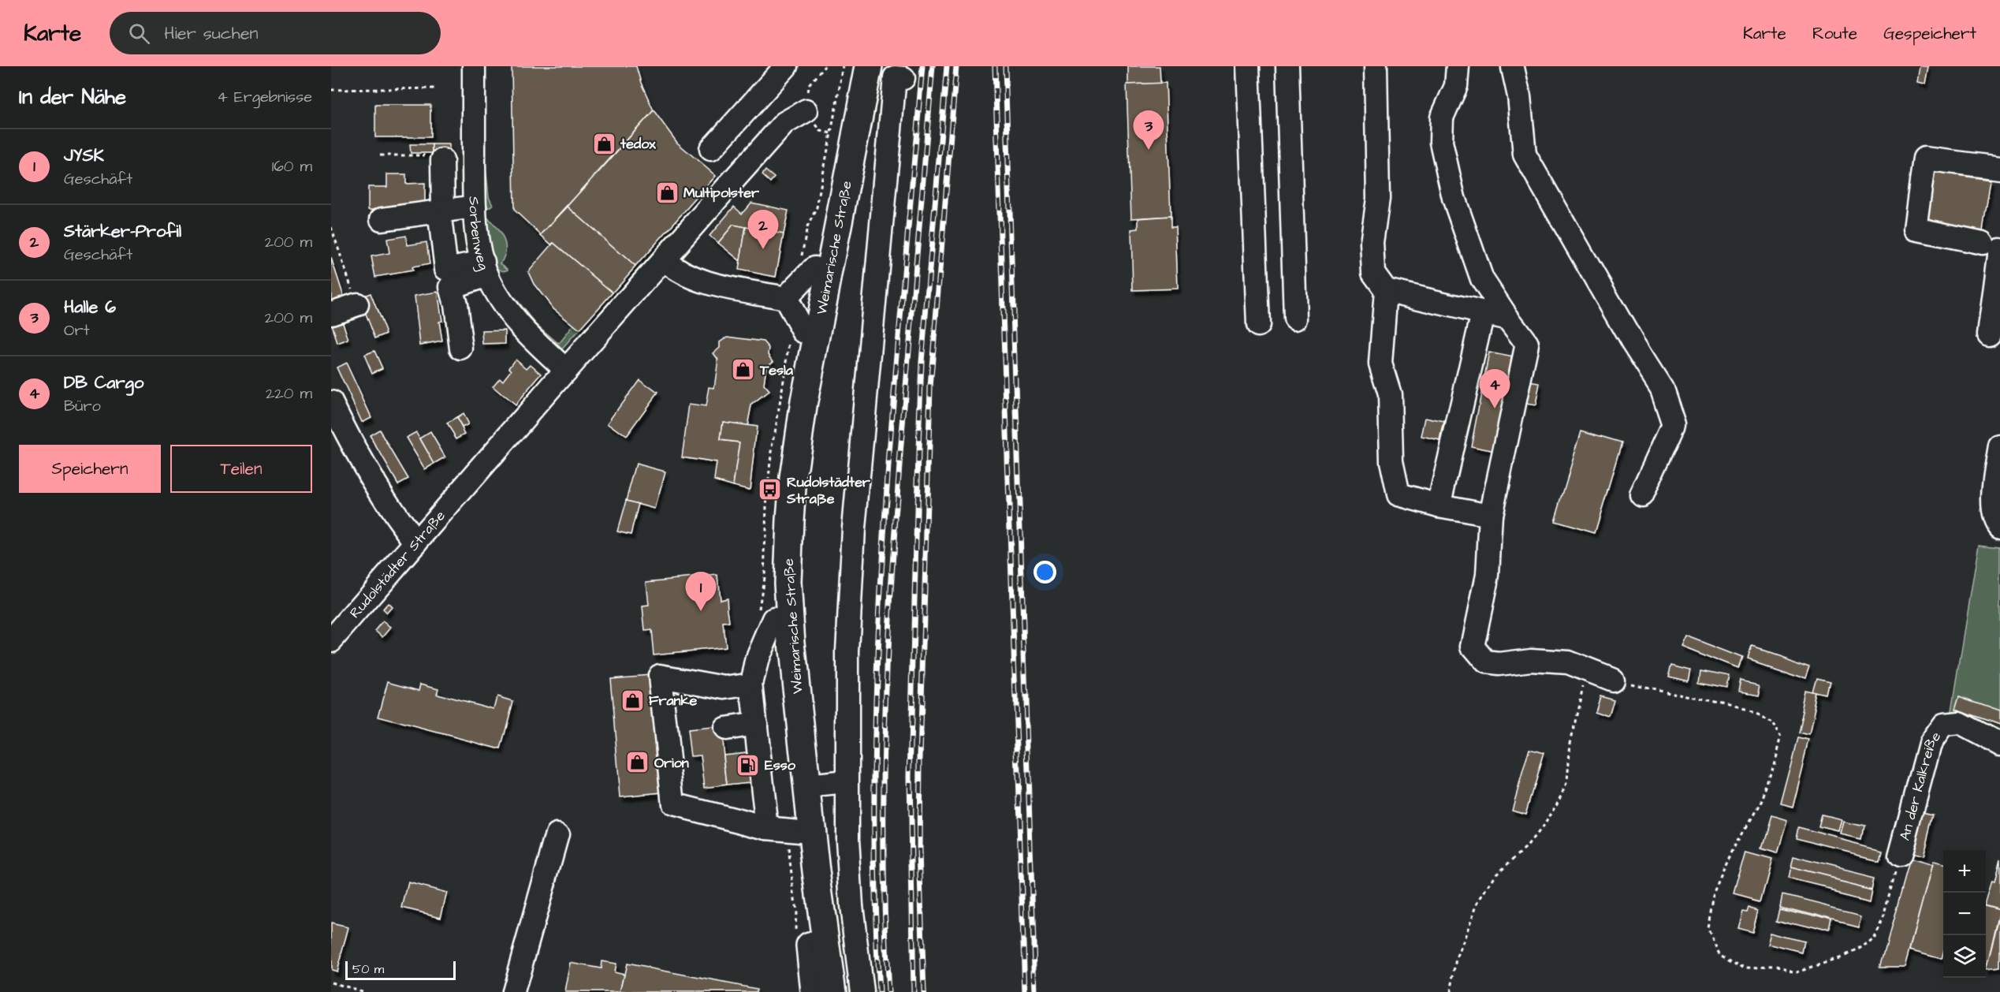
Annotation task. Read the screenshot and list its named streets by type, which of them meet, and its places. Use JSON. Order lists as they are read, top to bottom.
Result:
{
  "streets": {
    "main road": ["Weimarische Straße"],
    "street": ["Sorbenweg", "Rudolstädter Straße", "An der Kalkreiße"]
  },
  "crossings": [
    ["Sorbenweg", "Rudolstädter Straße"]
  ],
  "places": {
    "shop": [
      "tedox",
      "Multipolster",
      "Tesla",
      "Franke",
      "Orion"
    ],
    "bus stop": ["Rudolstädter Straße"],
    "fuel station": ["Esso"]
  },
  "scale_bar": "50 m",
  "page": {
    "header": "Karte",
    "search": "Hier suchen",
    "nav": ["Karte", "Route", "Gespeichert"],
    "heading": ["In der Nähe", "4 Ergebnisse"],
    "pins": [
      "3",
      "2",
      "4",
      "1"
    ],
    "list": [
      {
        "mark": "1",
        "name": "JYSK",
        "note": "Geschäft",
        "value": "160 m"
      },
      {
        "mark": "2",
        "name": "Stärker-Profil",
        "note": "Geschäft",
        "value": "200 m"
      },
      {
        "mark": "3",
        "name": "Halle 6",
        "note": "Ort",
        "value": "200 m"
      },
      {
        "mark": "4",
        "name": "DB Cargo",
        "note": "Büro",
        "value": "220 m"
      }
    ],
    "buttons": ["Speichern", "Teilen"],
    "map_buttons": ["+", "−"],
    "scale": "50 m"
  }
}
